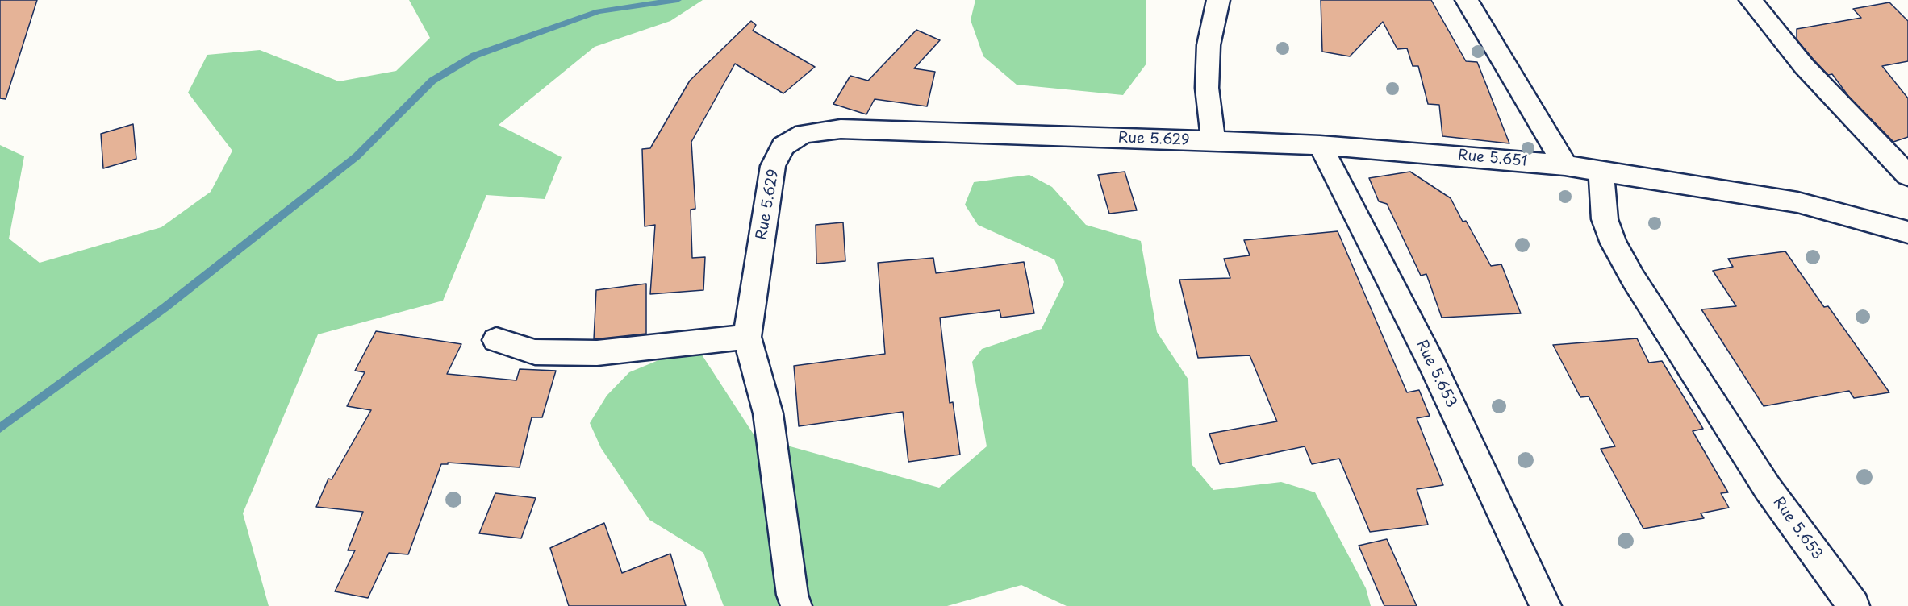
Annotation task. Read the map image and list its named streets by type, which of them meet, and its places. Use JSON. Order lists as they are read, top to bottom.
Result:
{
  "streets": {
    "street": ["Rue 5.629", "Rue 5.651", "Rue 5.653"]
  },
  "crossings": [
    ["Rue 5.629", "Rue 5.651"],
    ["Rue 5.651", "Rue 5.653"]
  ]
}
